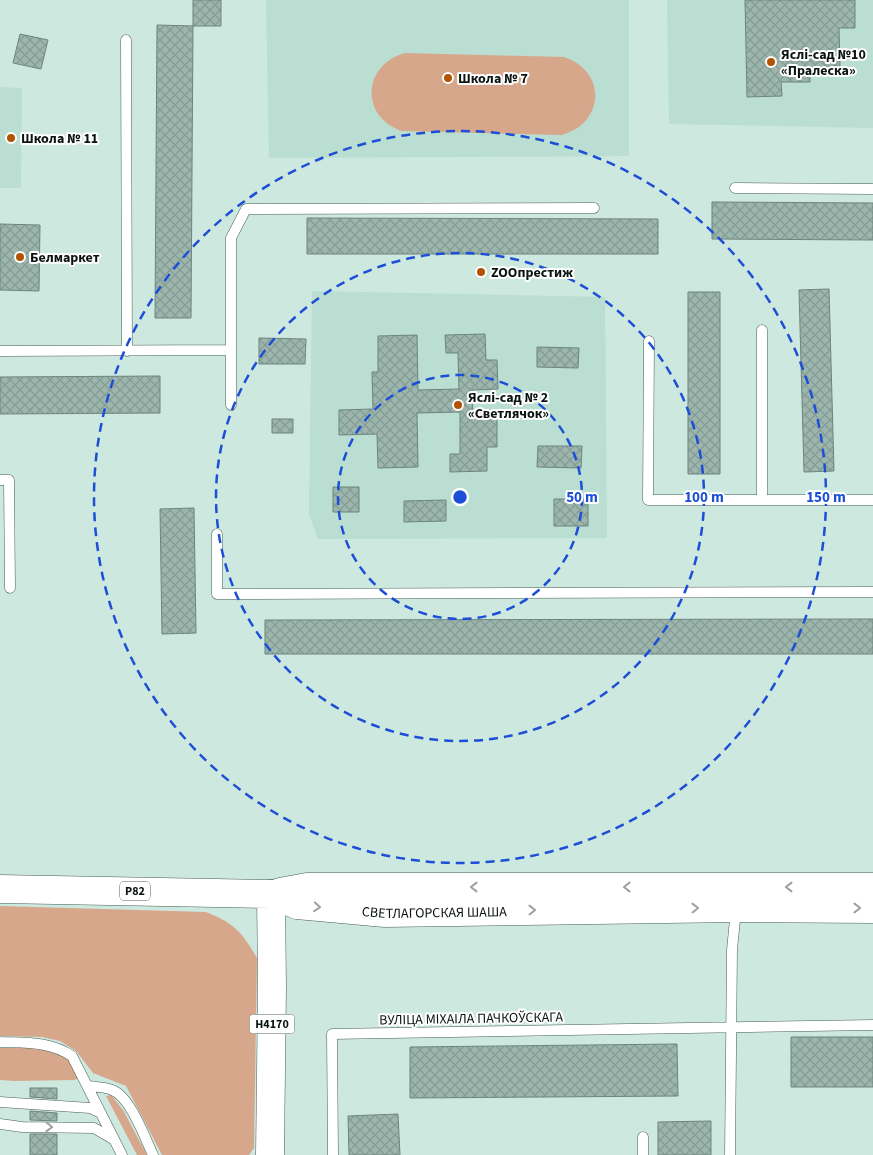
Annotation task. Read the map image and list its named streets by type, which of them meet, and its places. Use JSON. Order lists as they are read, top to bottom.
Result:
{
  "streets": {
    "main road": ["Р82", "СВЕТЛАГОРСКАЯ ШАША", "Н4170"],
    "lane": ["ВУЛІЦА МІХАІЛА ПАЧКОЎСКАГА"]
  },
  "crossings": [
    ["СВЕТЛАГОРСКАЯ ШАША", "Н4170"]
  ],
  "places": [
    "Яслі-сад №10 «Пралеска»",
    "Школа № 7",
    "Школа № 11",
    "Белмаркет",
    "ZOOпрестиж",
    "Яслі-сад № 2 «Светлячок»"
  ],
  "rings": ["50 m", "100 m", "150 m"]
}
